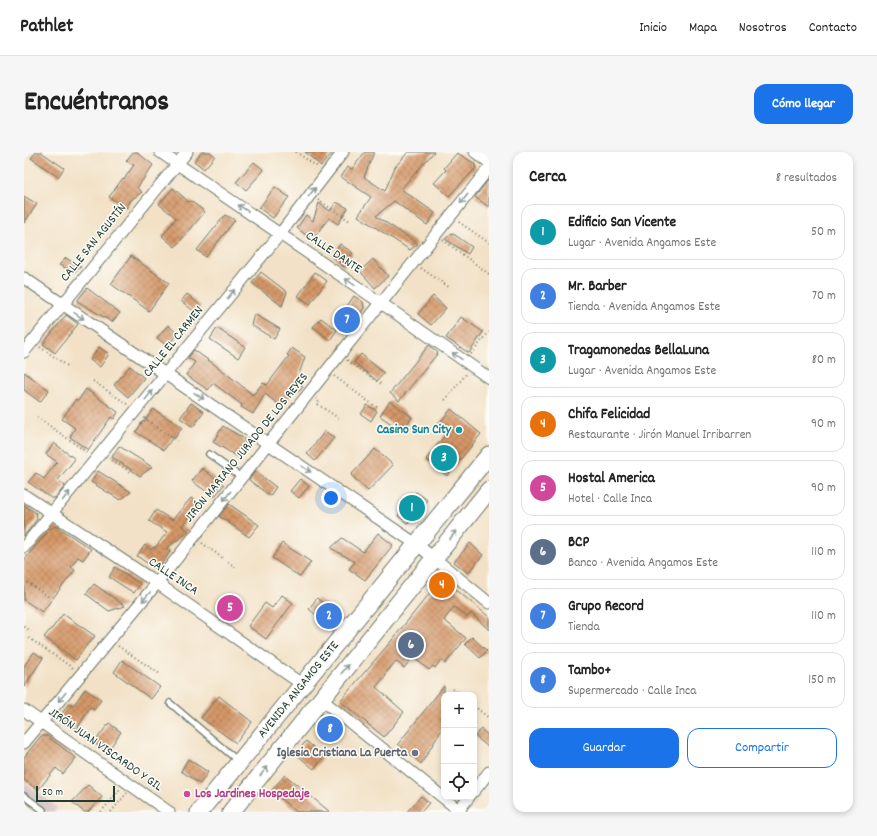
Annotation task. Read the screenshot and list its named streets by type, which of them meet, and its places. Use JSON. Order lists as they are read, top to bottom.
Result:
{
  "streets": {
    "main road": ["AVENIDA ANGAMOS ESTE"],
    "street": [
      "CALLE SAN AGUSTÍN",
      "CALLE DANTE",
      "CALLE EL CARMEN",
      "JIRÓN MARIANO JURADO DE LOS REYES",
      "CALLE INCA",
      "JIRÓN JUAN VISCARDO Y GIL"
    ]
  },
  "crossings": [
    ["CALLE SAN AGUSTÍN", "CALLE DANTE"],
    ["CALLE DANTE", "CALLE EL CARMEN"],
    ["CALLE DANTE", "JIRÓN MARIANO JURADO DE LOS REYES"],
    ["CALLE EL CARMEN", "CALLE INCA"],
    ["JIRÓN MARIANO JURADO DE LOS REYES", "CALLE INCA"],
    ["JIRÓN MARIANO JURADO DE LOS REYES", "JIRÓN JUAN VISCARDO Y GIL"],
    ["CALLE INCA", "AVENIDA ANGAMOS ESTE"]
  ],
  "one_way": ["CALLE DANTE", "CALLE EL CARMEN", "JIRÓN MARIANO JURADO DE LOS REYES"],
  "places": ["Casino Sun City", "Iglesia Cristiana La Puerta", "Los Jardines Hospedaje"],
  "scale_bar": "50 m",
  "page": {
    "header": "Pathlet",
    "nav": [
      "Inicio",
      "Mapa",
      "Nosotros",
      "Contacto"
    ],
    "title": "Encuéntranos",
    "buttons": [
      "Cómo llegar",
      ["Guardar", "Compartir"]
    ],
    "heading": ["Cerca", "8 resultados"],
    "list": [
      {
        "mark": "1",
        "name": "Edificio San Vicente",
        "note": "Lugar · Avenida Angamos Este",
        "value": "50 m"
      },
      {
        "mark": "2",
        "name": "Mr. Barber",
        "note": "Tienda · Avenida Angamos Este",
        "value": "70 m"
      },
      {
        "mark": "3",
        "name": "Tragamonedas BellaLuna",
        "note": "Lugar · Avenida Angamos Este",
        "value": "80 m"
      },
      {
        "mark": "4",
        "name": "Chifa Felicidad",
        "note": "Restaurante · Jirón Manuel Irribarren",
        "value": "90 m"
      },
      {
        "mark": "5",
        "name": "Hostal America",
        "note": "Hotel · Calle Inca",
        "value": "90 m"
      },
      {
        "mark": "6",
        "name": "BCP",
        "note": "Banco · Avenida Angamos Este",
        "value": "110 m"
      },
      {
        "mark": "7",
        "name": "Grupo Record",
        "note": "Tienda",
        "value": "110 m"
      },
      {
        "mark": "8",
        "name": "Tambo+",
        "note": "Supermercado · Calle Inca",
        "value": "150 m"
      }
    ],
    "pins": [
      "7",
      "3",
      "1",
      "4",
      "5",
      "2",
      "6",
      "8"
    ],
    "map_buttons": ["+", "−"],
    "scale": "50 m"
  }
}
